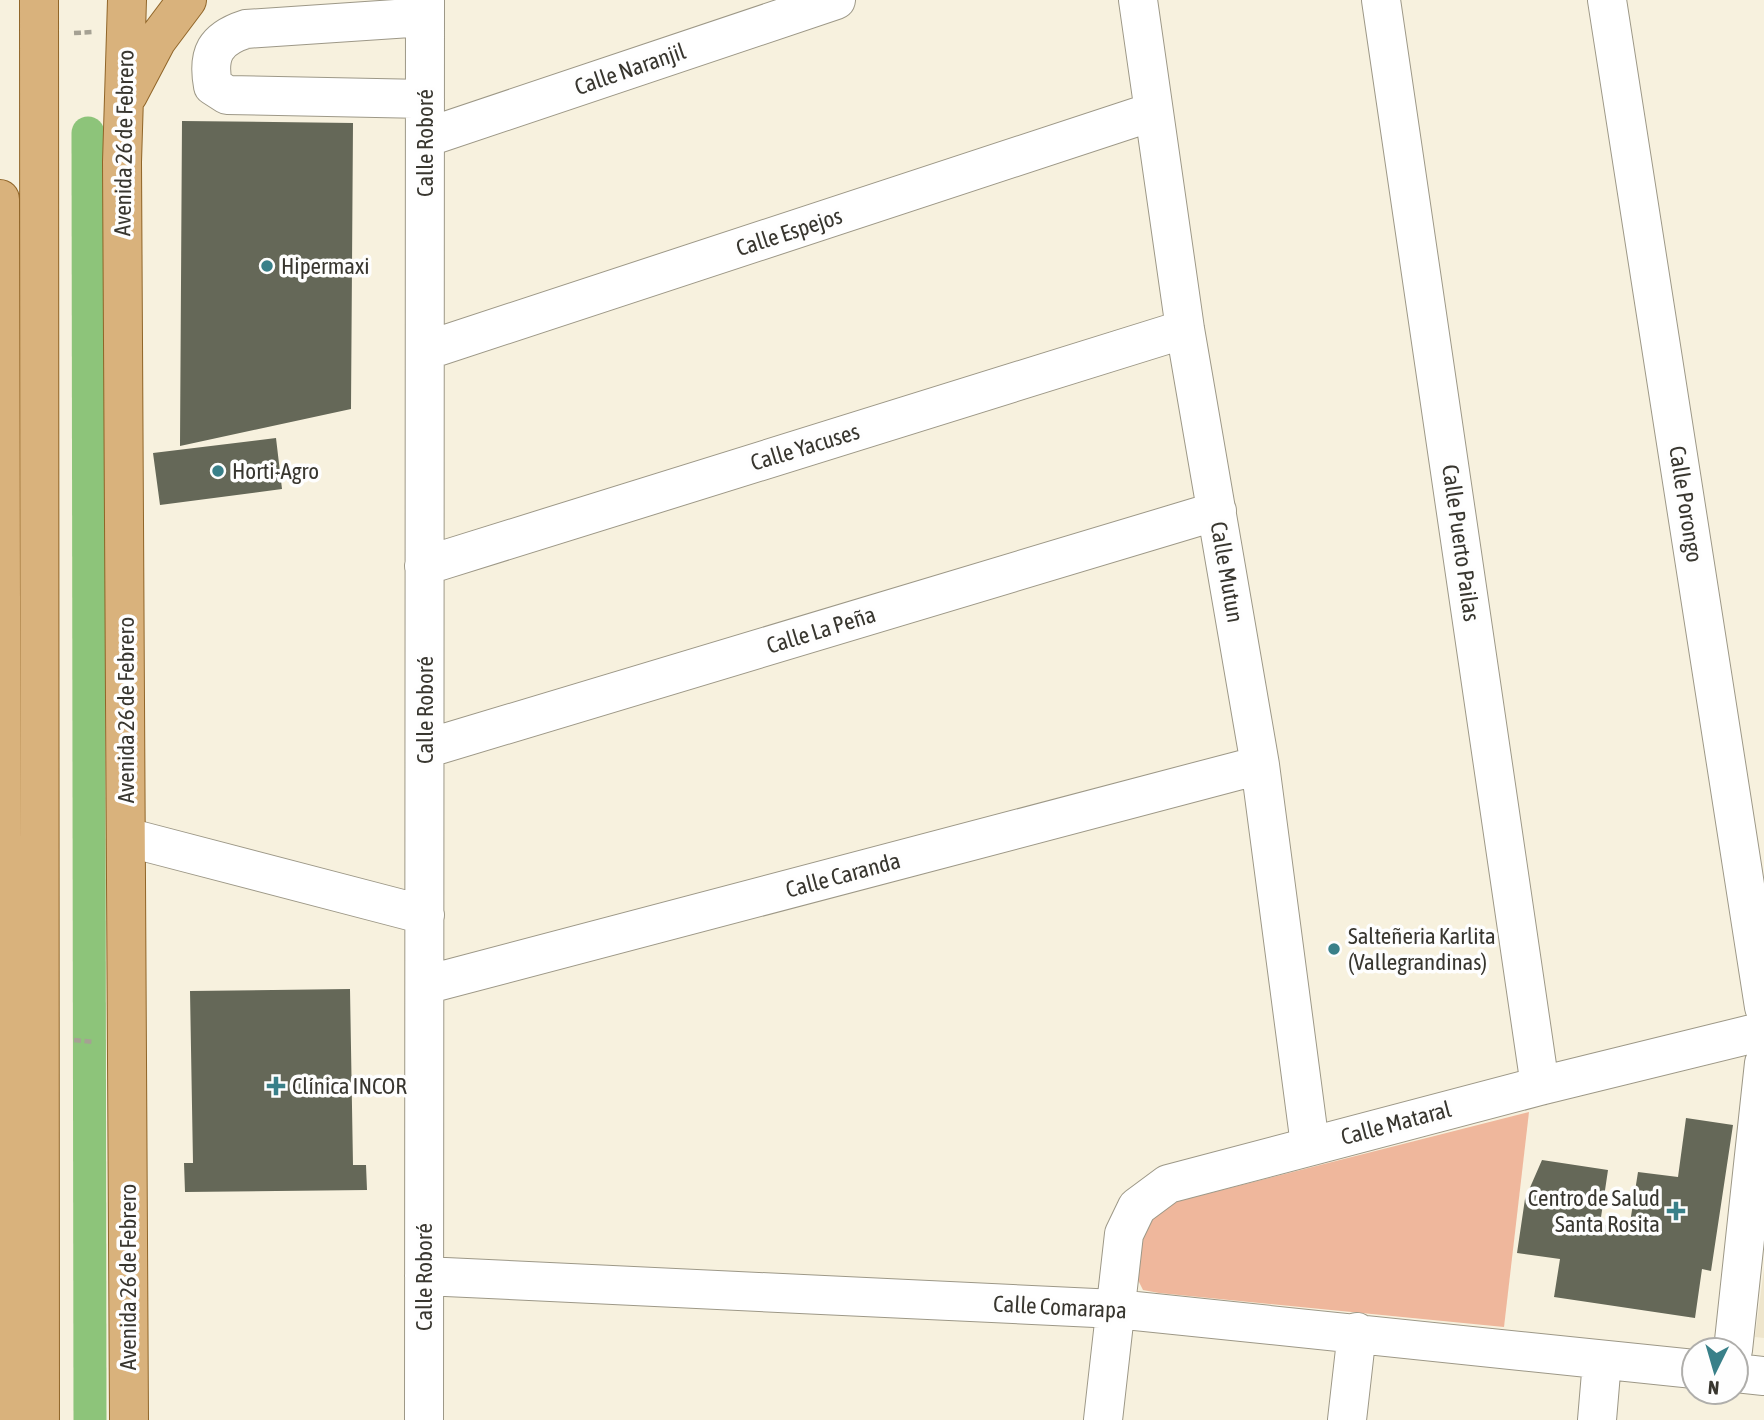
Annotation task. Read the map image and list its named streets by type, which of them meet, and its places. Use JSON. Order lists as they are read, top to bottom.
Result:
{
  "streets": {
    "main road": ["Avenida 26 de Febrero"],
    "street": [
      "Calle Naranjil",
      "Calle Roboré",
      "Calle Espejos",
      "Calle Yacuses",
      "Calle Porongo",
      "Calle Puerto Pailas",
      "Calle Mutun",
      "Calle La Peña",
      "Calle Caranda",
      "Calle Mataral",
      "Calle Comarapa"
    ]
  },
  "crossings": [
    ["Calle Naranjil", "Calle Roboré"],
    ["Calle Roboré", "Calle Espejos"],
    ["Calle Roboré", "Calle Yacuses"],
    ["Calle Roboré", "Calle La Peña"],
    ["Calle Roboré", "Calle Caranda"],
    ["Calle Roboré", "Calle Comarapa"],
    ["Calle Espejos", "Calle Mutun"],
    ["Calle Yacuses", "Calle Mutun"],
    ["Calle Puerto Pailas", "Calle Mataral"],
    ["Calle Mutun", "Calle La Peña"],
    ["Calle Mutun", "Calle Caranda"],
    ["Calle Mutun", "Calle Mataral"],
    ["Calle Mataral", "Calle Comarapa"]
  ],
  "places": {
    "other": ["Hipermaxi", "Horti-Agro", "Salteñeria Karlita (Vallegrandinas)"],
    "health": ["Clínica INCOR", "Centro de Salud Santa Rosita"]
  },
  "north": "bottom"
}
